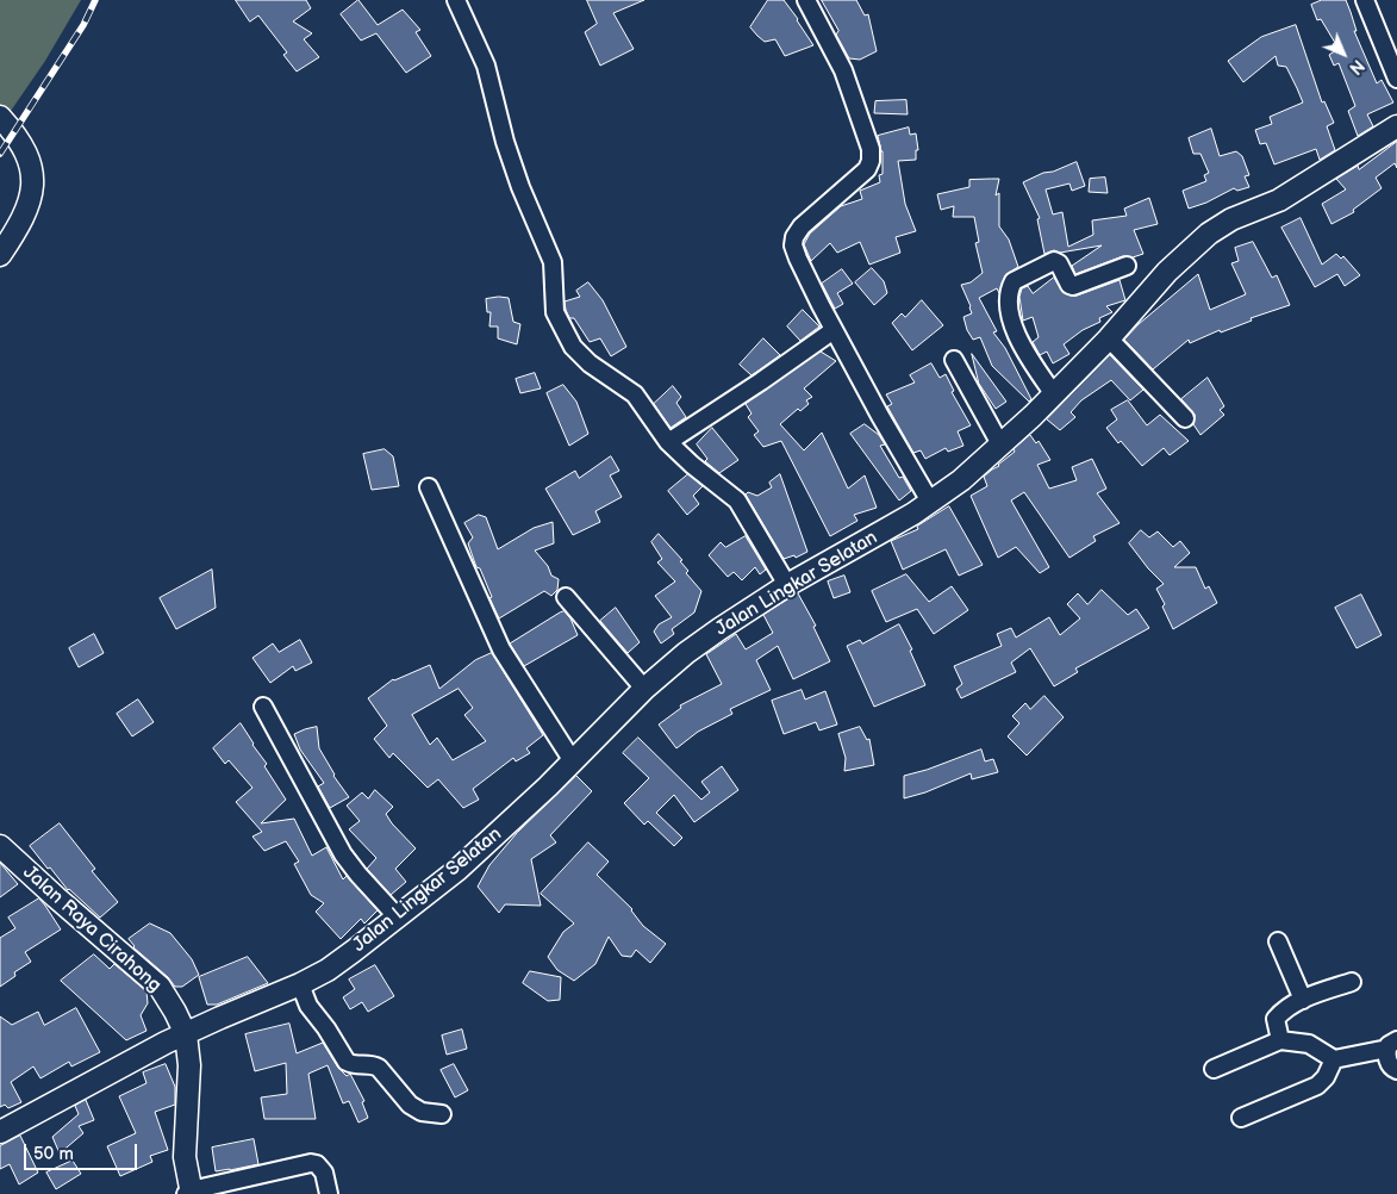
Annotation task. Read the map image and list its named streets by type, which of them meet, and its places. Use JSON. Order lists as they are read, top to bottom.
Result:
{
  "streets": {
    "street": ["Jalan Lingkar Selatan", "Jalan Raya Cirahong"]
  },
  "crossings": [
    ["Jalan Lingkar Selatan", "Jalan Raya Cirahong"]
  ],
  "scale_bar": "50 m",
  "north": "bottom right"
}
